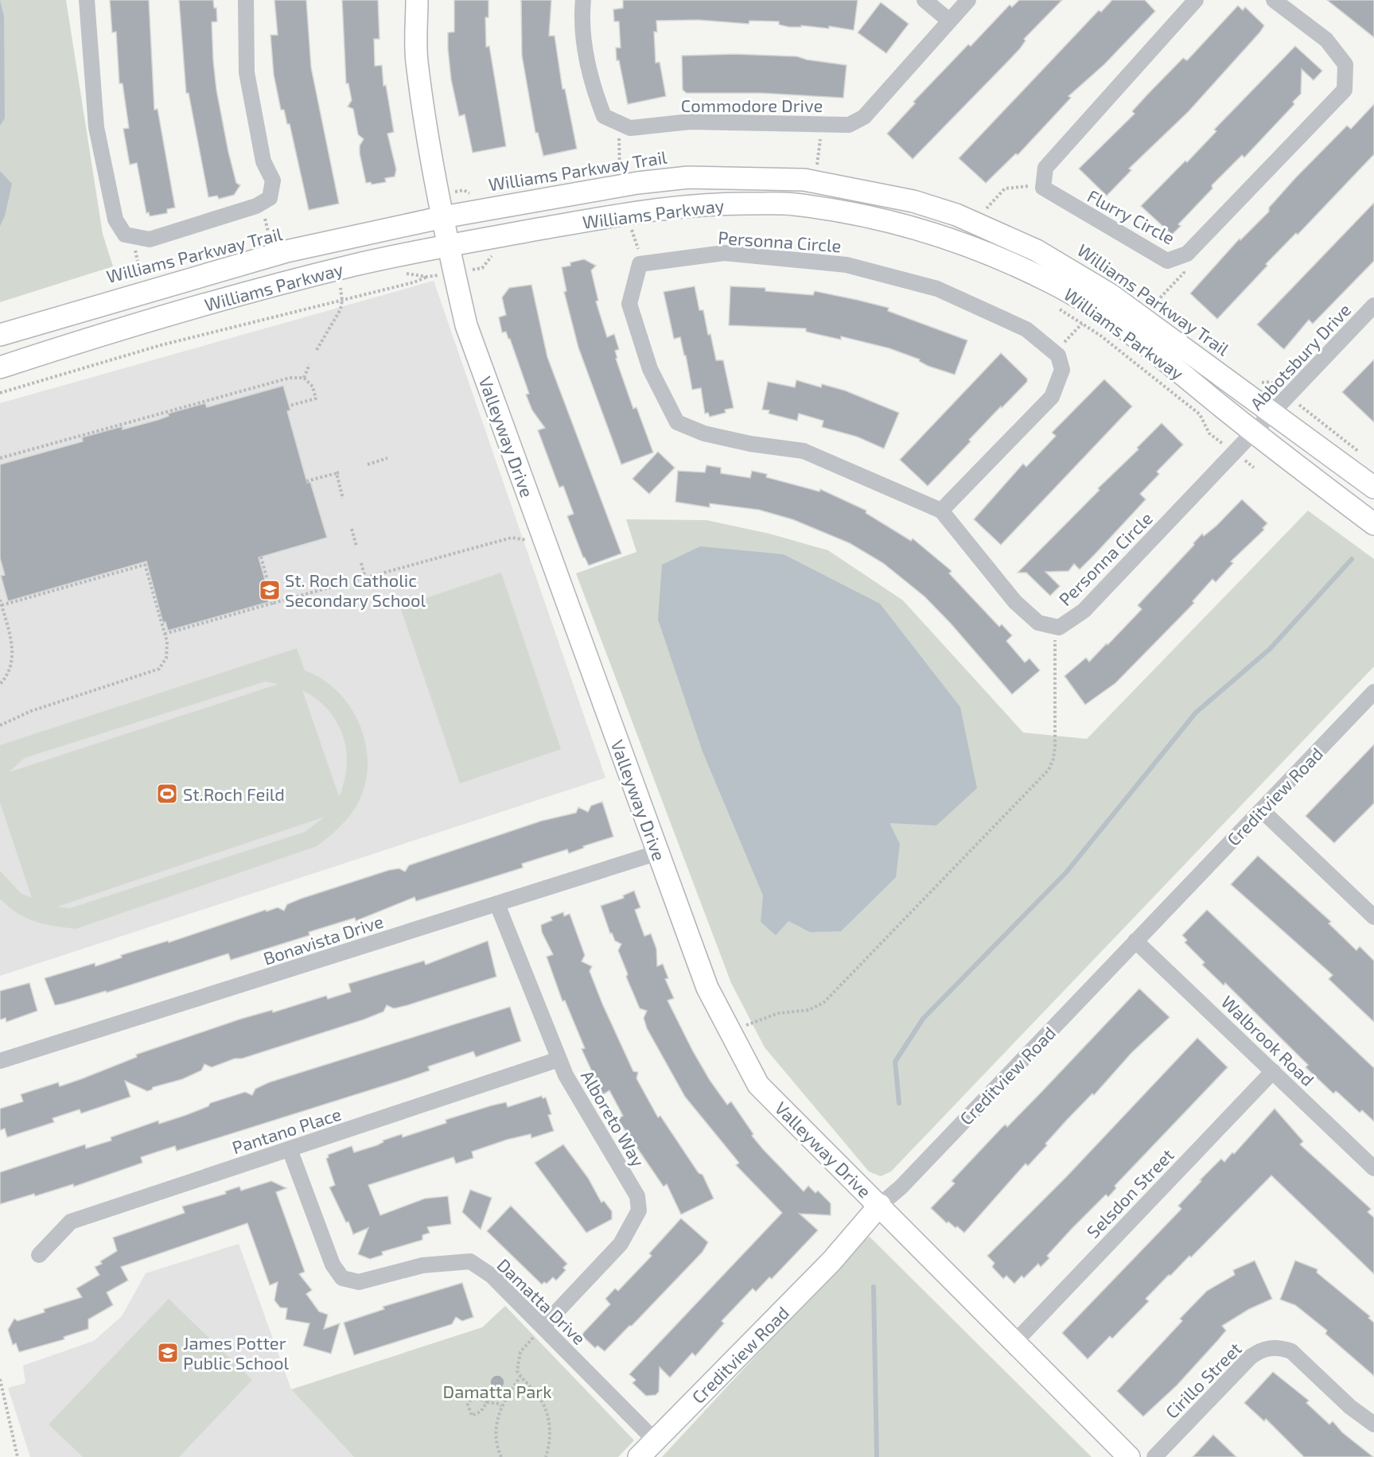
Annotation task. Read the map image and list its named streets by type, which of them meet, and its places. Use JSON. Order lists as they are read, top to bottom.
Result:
{
  "streets": {
    "main road": ["Williams Parkway", "Valleyway Drive", "Creditview Road"],
    "street": [
      "Commodore Drive",
      "Flurry Circle",
      "Personna Circle",
      "Abbotsbury Drive",
      "Bonavista Drive",
      "Walbrook Road",
      "Alboreto Way",
      "Pantano Place",
      "Selsdon Street",
      "Damatta Drive",
      "Cirillo Street"
    ],
    "path": ["Williams Parkway Trail"]
  },
  "crossings": [
    ["Williams Parkway Trail", "Valleyway Drive"],
    ["Williams Parkway", "Personna Circle"],
    ["Williams Parkway", "Abbotsbury Drive"],
    ["Williams Parkway", "Valleyway Drive"],
    ["Personna Circle", "Abbotsbury Drive"],
    ["Valleyway Drive", "Creditview Road"],
    ["Valleyway Drive", "Bonavista Drive"],
    ["Valleyway Drive", "Selsdon Street"],
    ["Creditview Road", "Walbrook Road"],
    ["Creditview Road", "Damatta Drive"],
    ["Bonavista Drive", "Alboreto Way"],
    ["Walbrook Road", "Selsdon Street"],
    ["Alboreto Way", "Pantano Place"],
    ["Alboreto Way", "Damatta Drive"],
    ["Pantano Place", "Damatta Drive"]
  ],
  "parks": ["Damatta Park"],
  "places": {
    "school or university": ["St. Roch Catholic Secondary School", "James Potter Public School"],
    "sports": ["St.Roch Feild"]
  }
}
